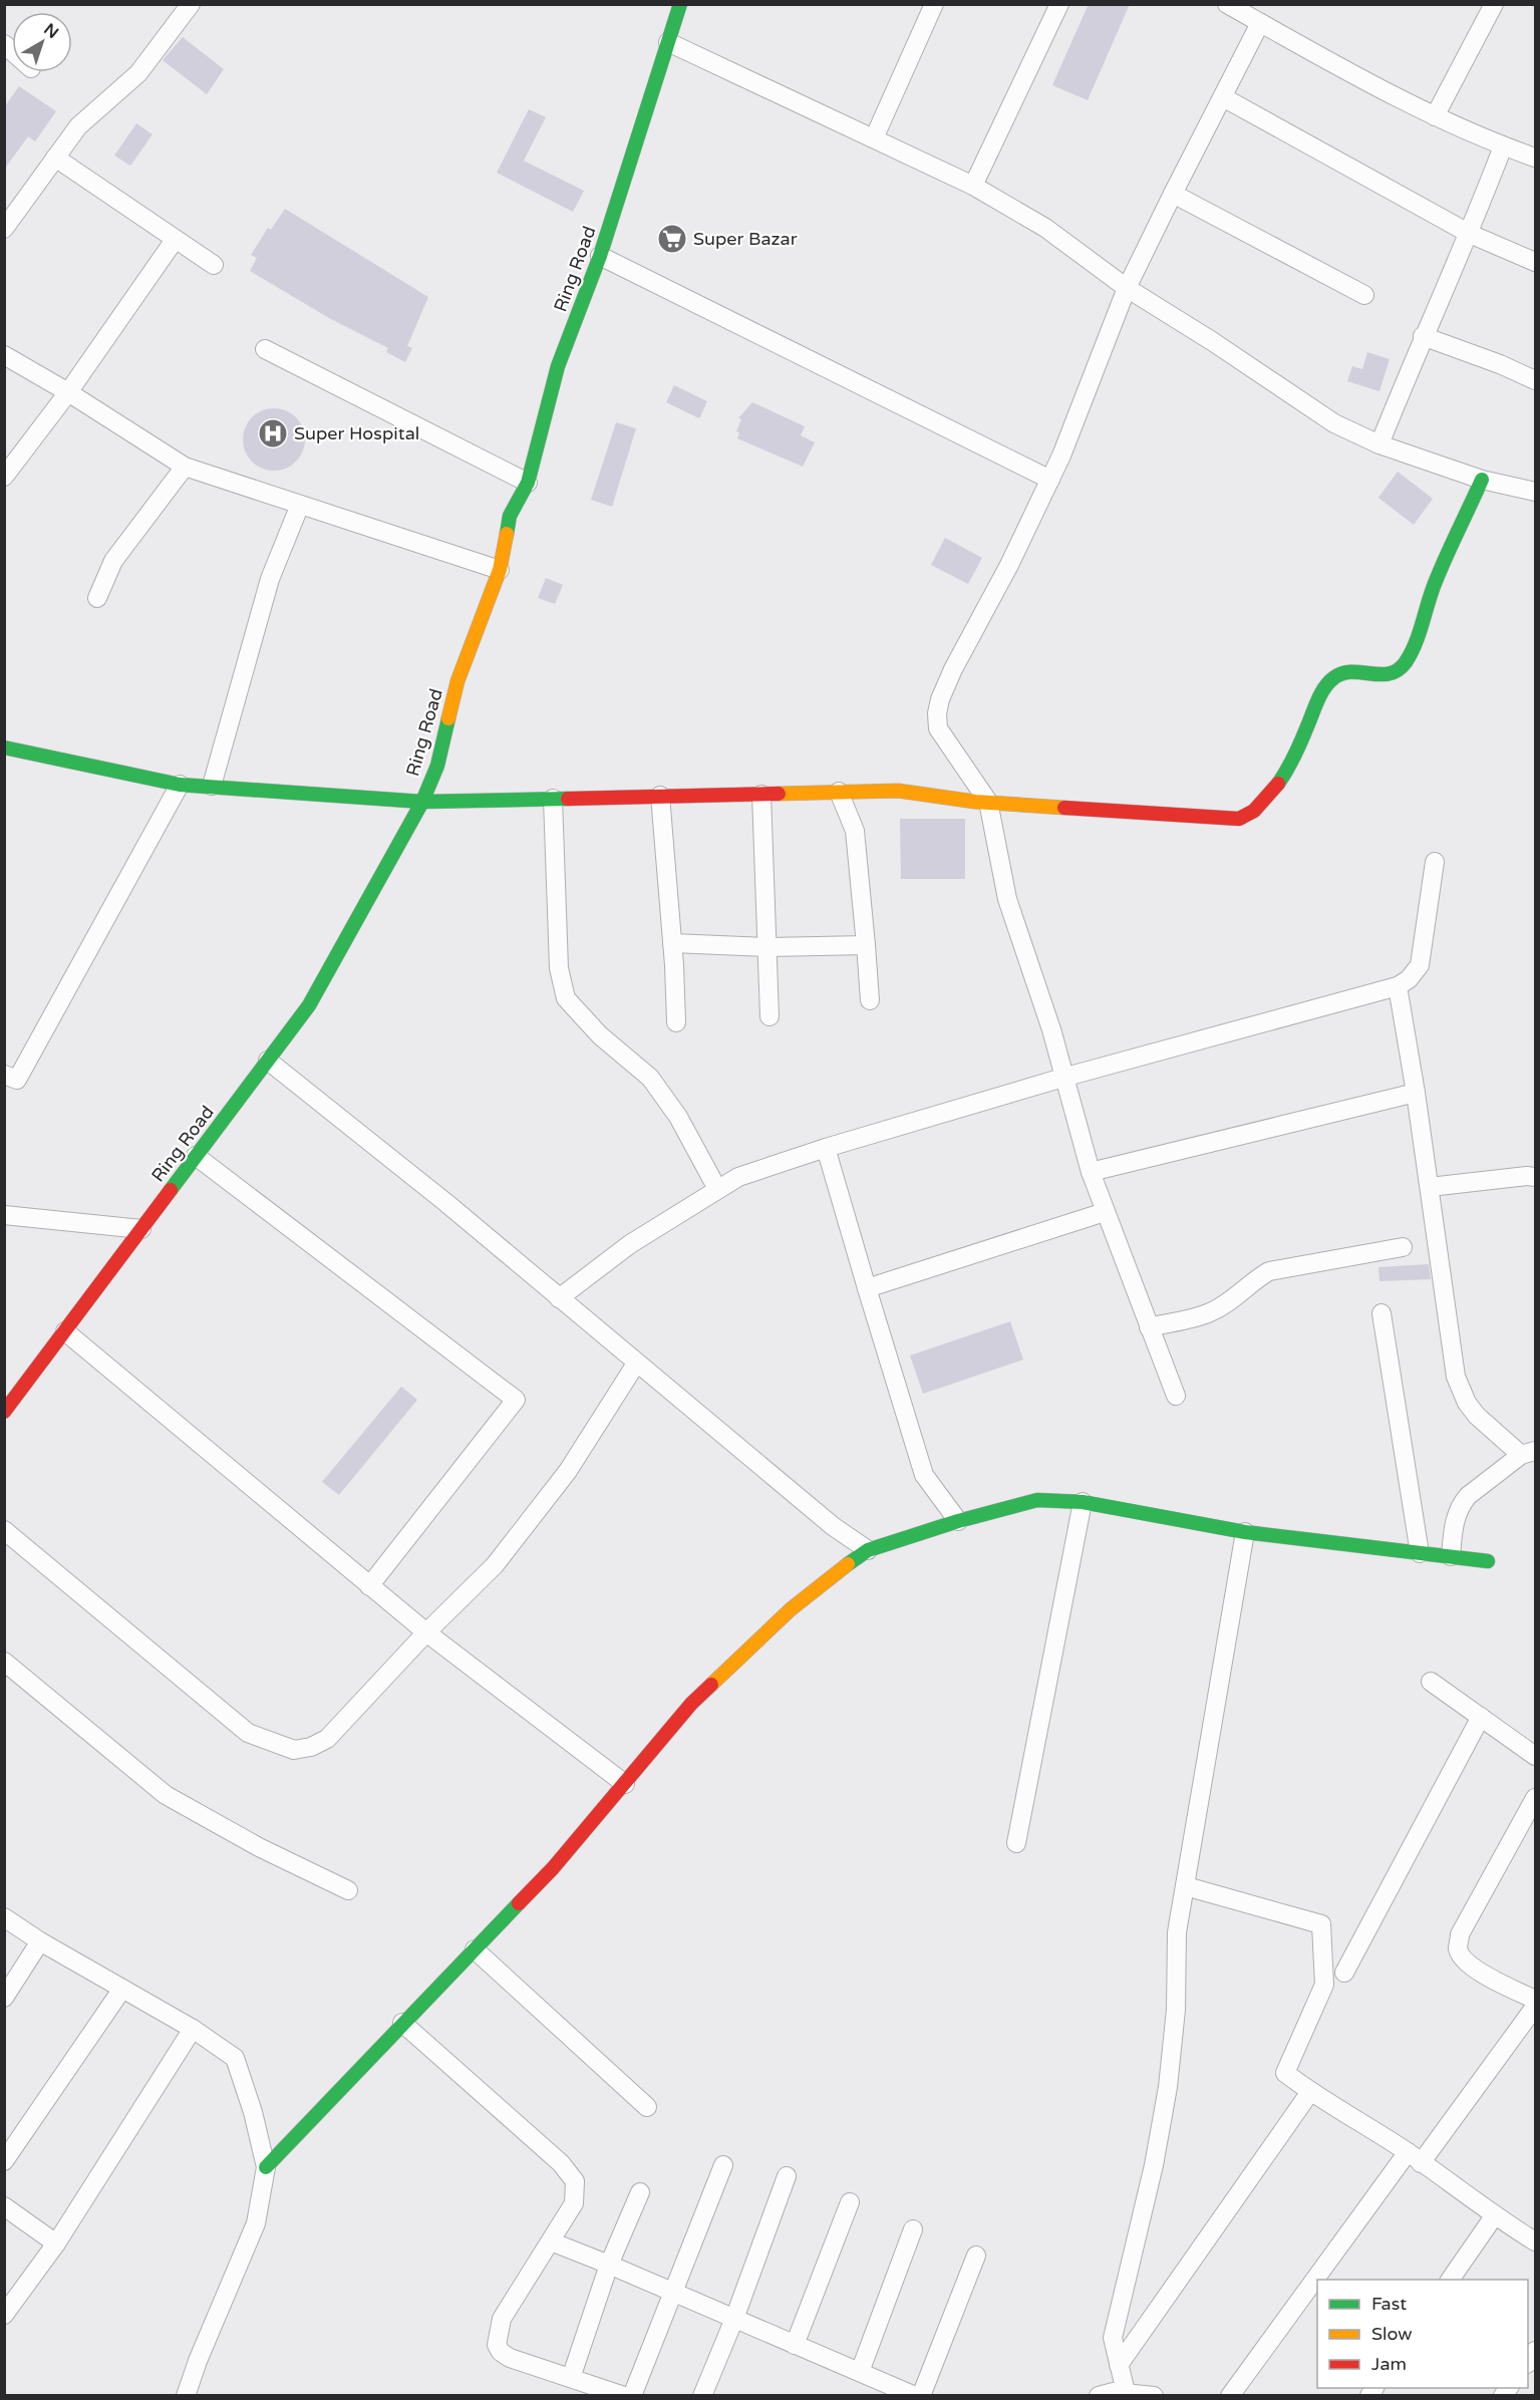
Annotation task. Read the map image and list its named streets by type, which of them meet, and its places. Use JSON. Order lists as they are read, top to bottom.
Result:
{
  "streets": {
    "street": ["Ring Road"]
  },
  "places": {
    "supermarket": ["Super Bazar"],
    "hospital": ["Super Hospital"]
  },
  "legend": ["Fast", "Slow", "Jam"],
  "north": "top right"
}
